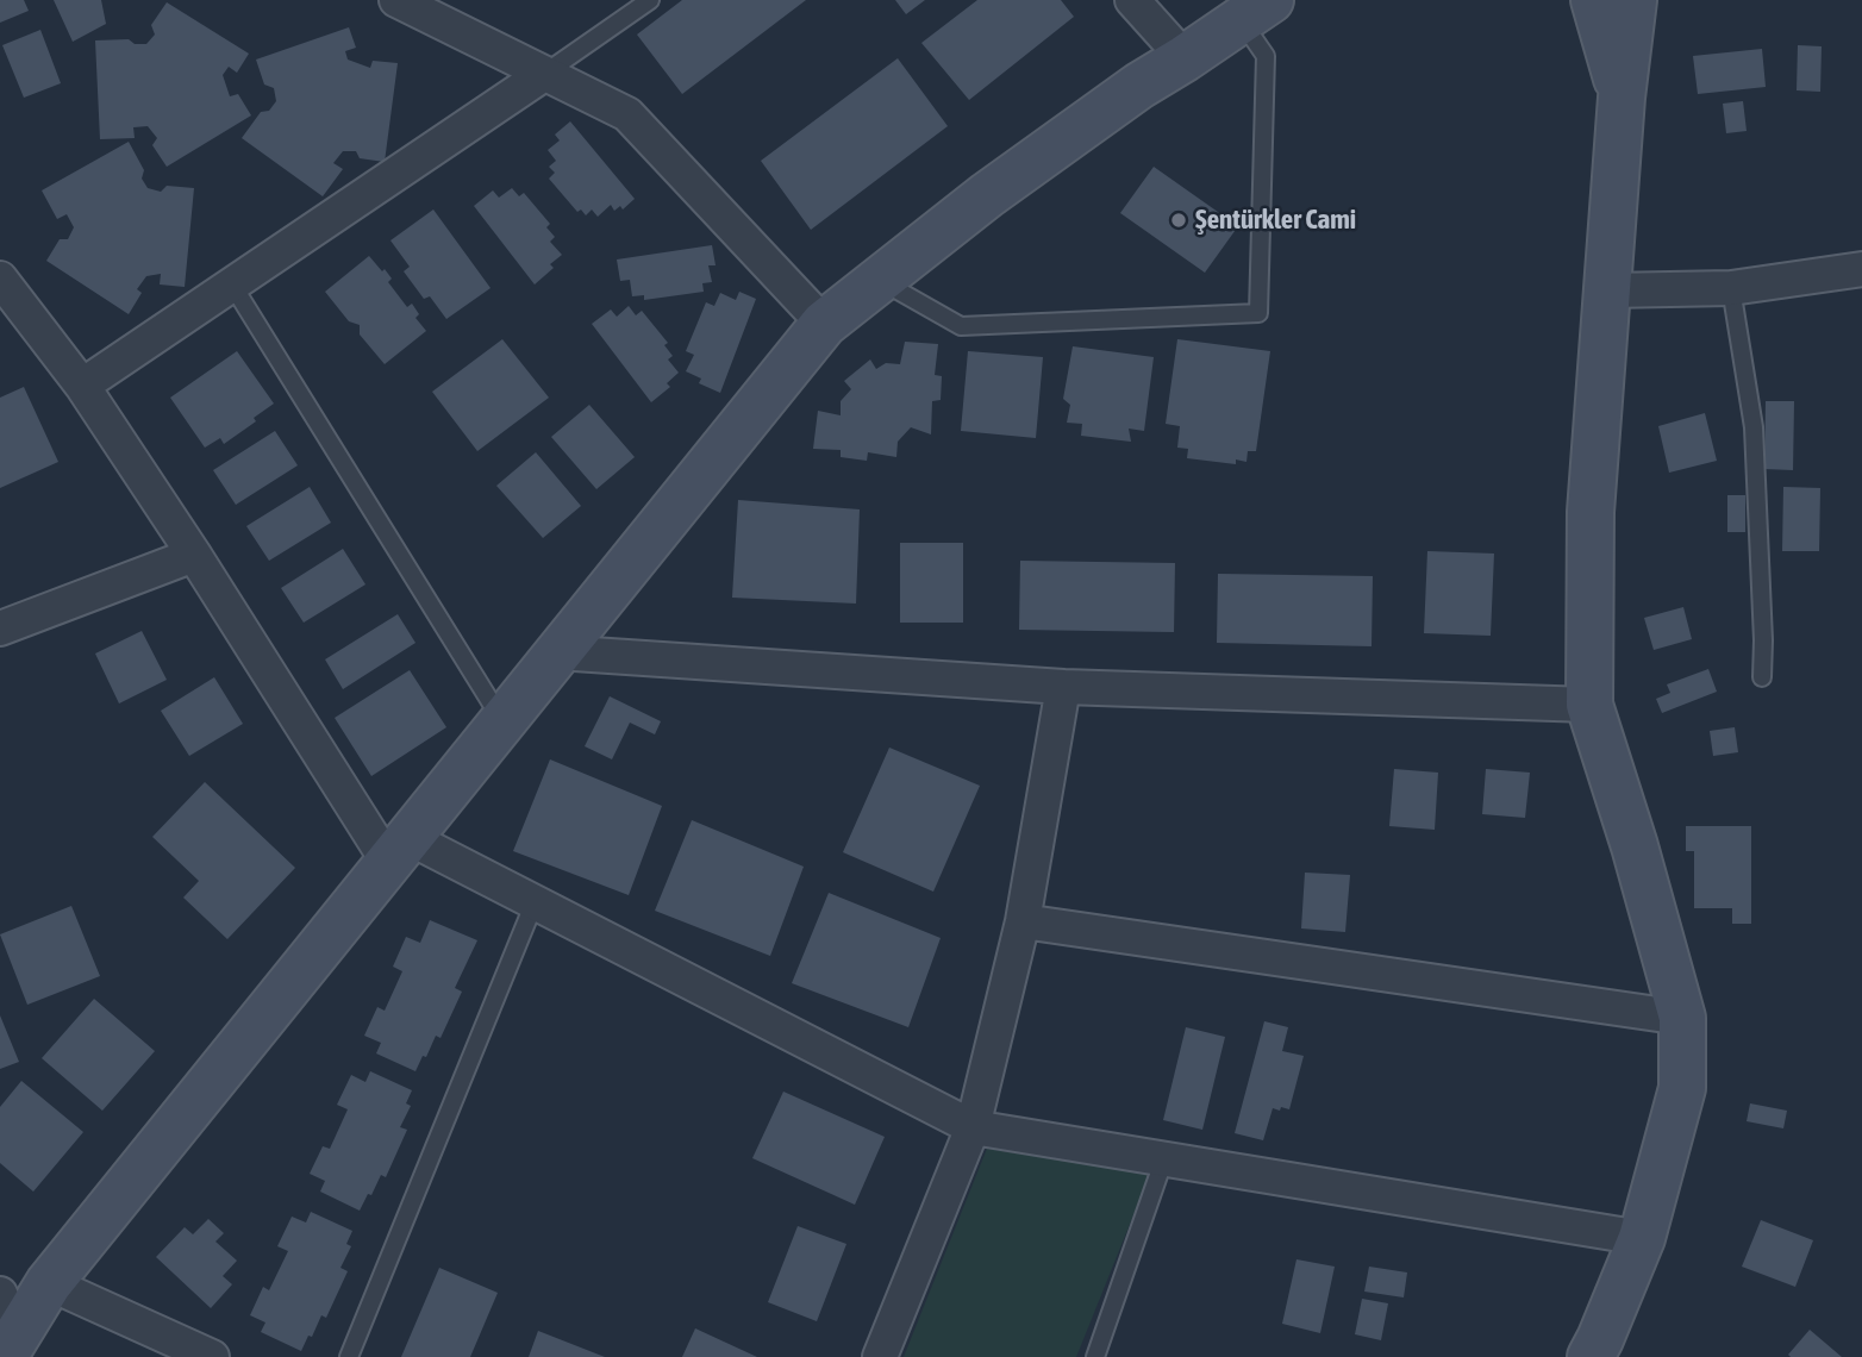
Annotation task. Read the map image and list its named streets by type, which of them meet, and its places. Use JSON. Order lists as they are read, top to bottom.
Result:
{
  "places": ["Şentürkler Cami"]
}
